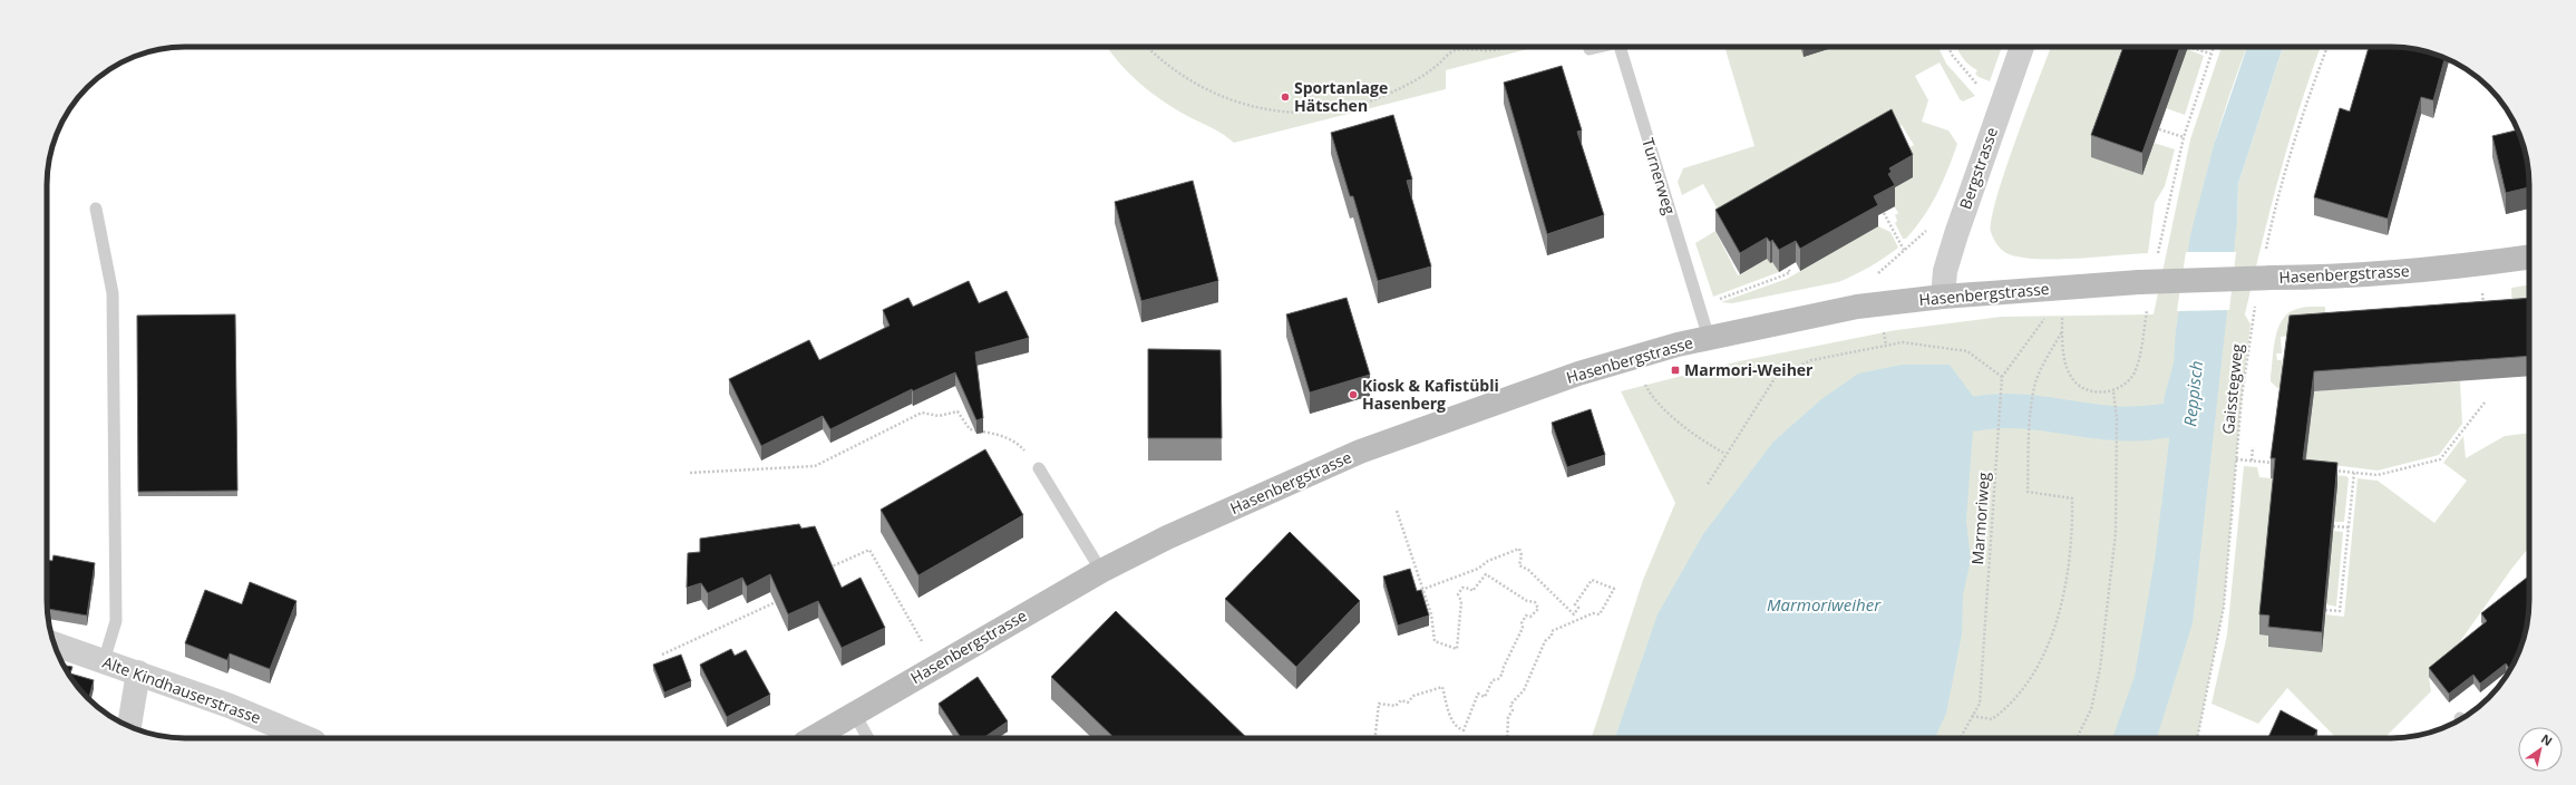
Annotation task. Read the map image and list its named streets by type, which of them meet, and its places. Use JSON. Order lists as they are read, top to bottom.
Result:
{
  "streets": {
    "street": ["Bergstrasse", "Hasenbergstrasse", "Alte Kindhauserstrasse"],
    "lane": ["Turnerweg"],
    "path": ["Gaisstegweg", "Marmoriweg"]
  },
  "crossings": [
    ["Bergstrasse", "Hasenbergstrasse"],
    ["Turnerweg", "Hasenbergstrasse"]
  ],
  "water": ["Reppisch", "Marmoriweiher"],
  "places": {
    "other": ["Sportanlage Hätschen", "Kiosk & Kafistübli Hasenberg"],
    "transit": ["Marmori-Weiher"]
  },
  "north": "top right"
}
